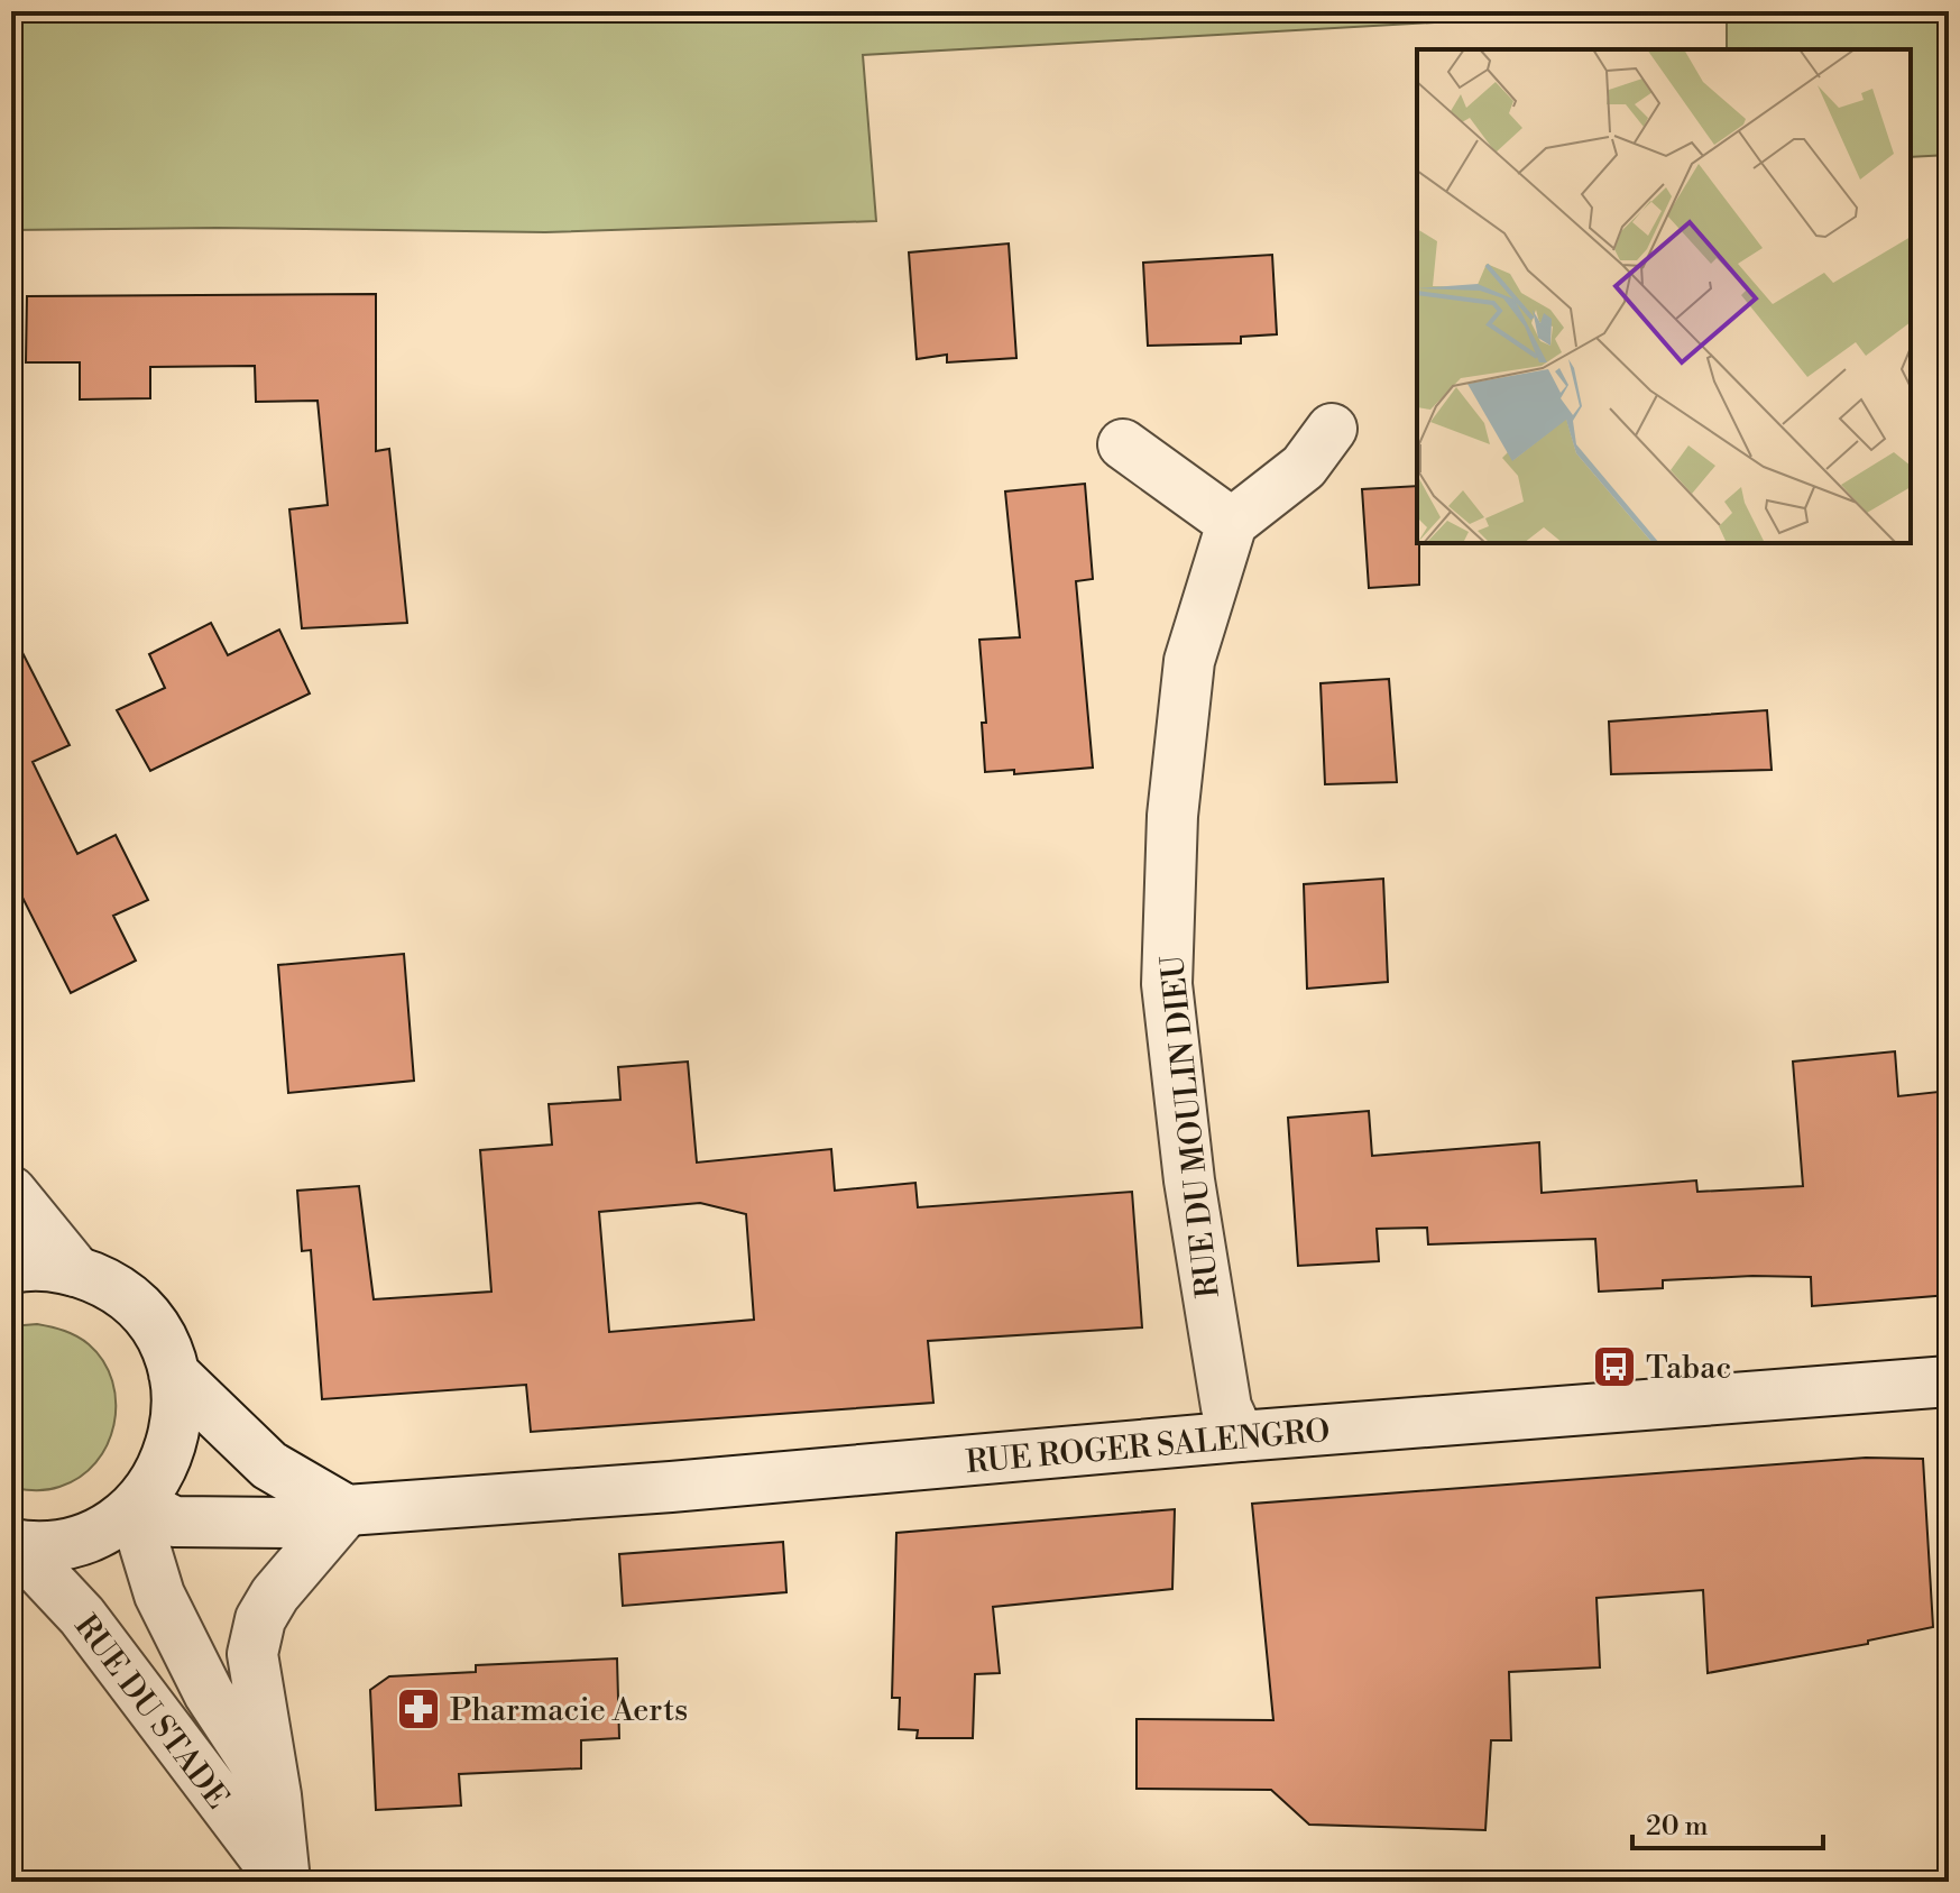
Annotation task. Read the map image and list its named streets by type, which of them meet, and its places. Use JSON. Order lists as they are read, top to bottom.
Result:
{
  "streets": {
    "main road": ["RUE DU MOULIN DIEU", "RUE ROGER SALENGRO", "RUE DU STADE"]
  },
  "crossings": [
    ["RUE DU MOULIN DIEU", "RUE ROGER SALENGRO"],
    ["RUE ROGER SALENGRO", "RUE DU STADE"]
  ],
  "places": {
    "bus stop": ["Tabac"],
    "pharmacy": ["Pharmacie Aerts"]
  },
  "scale_bar": "20 m"
}
